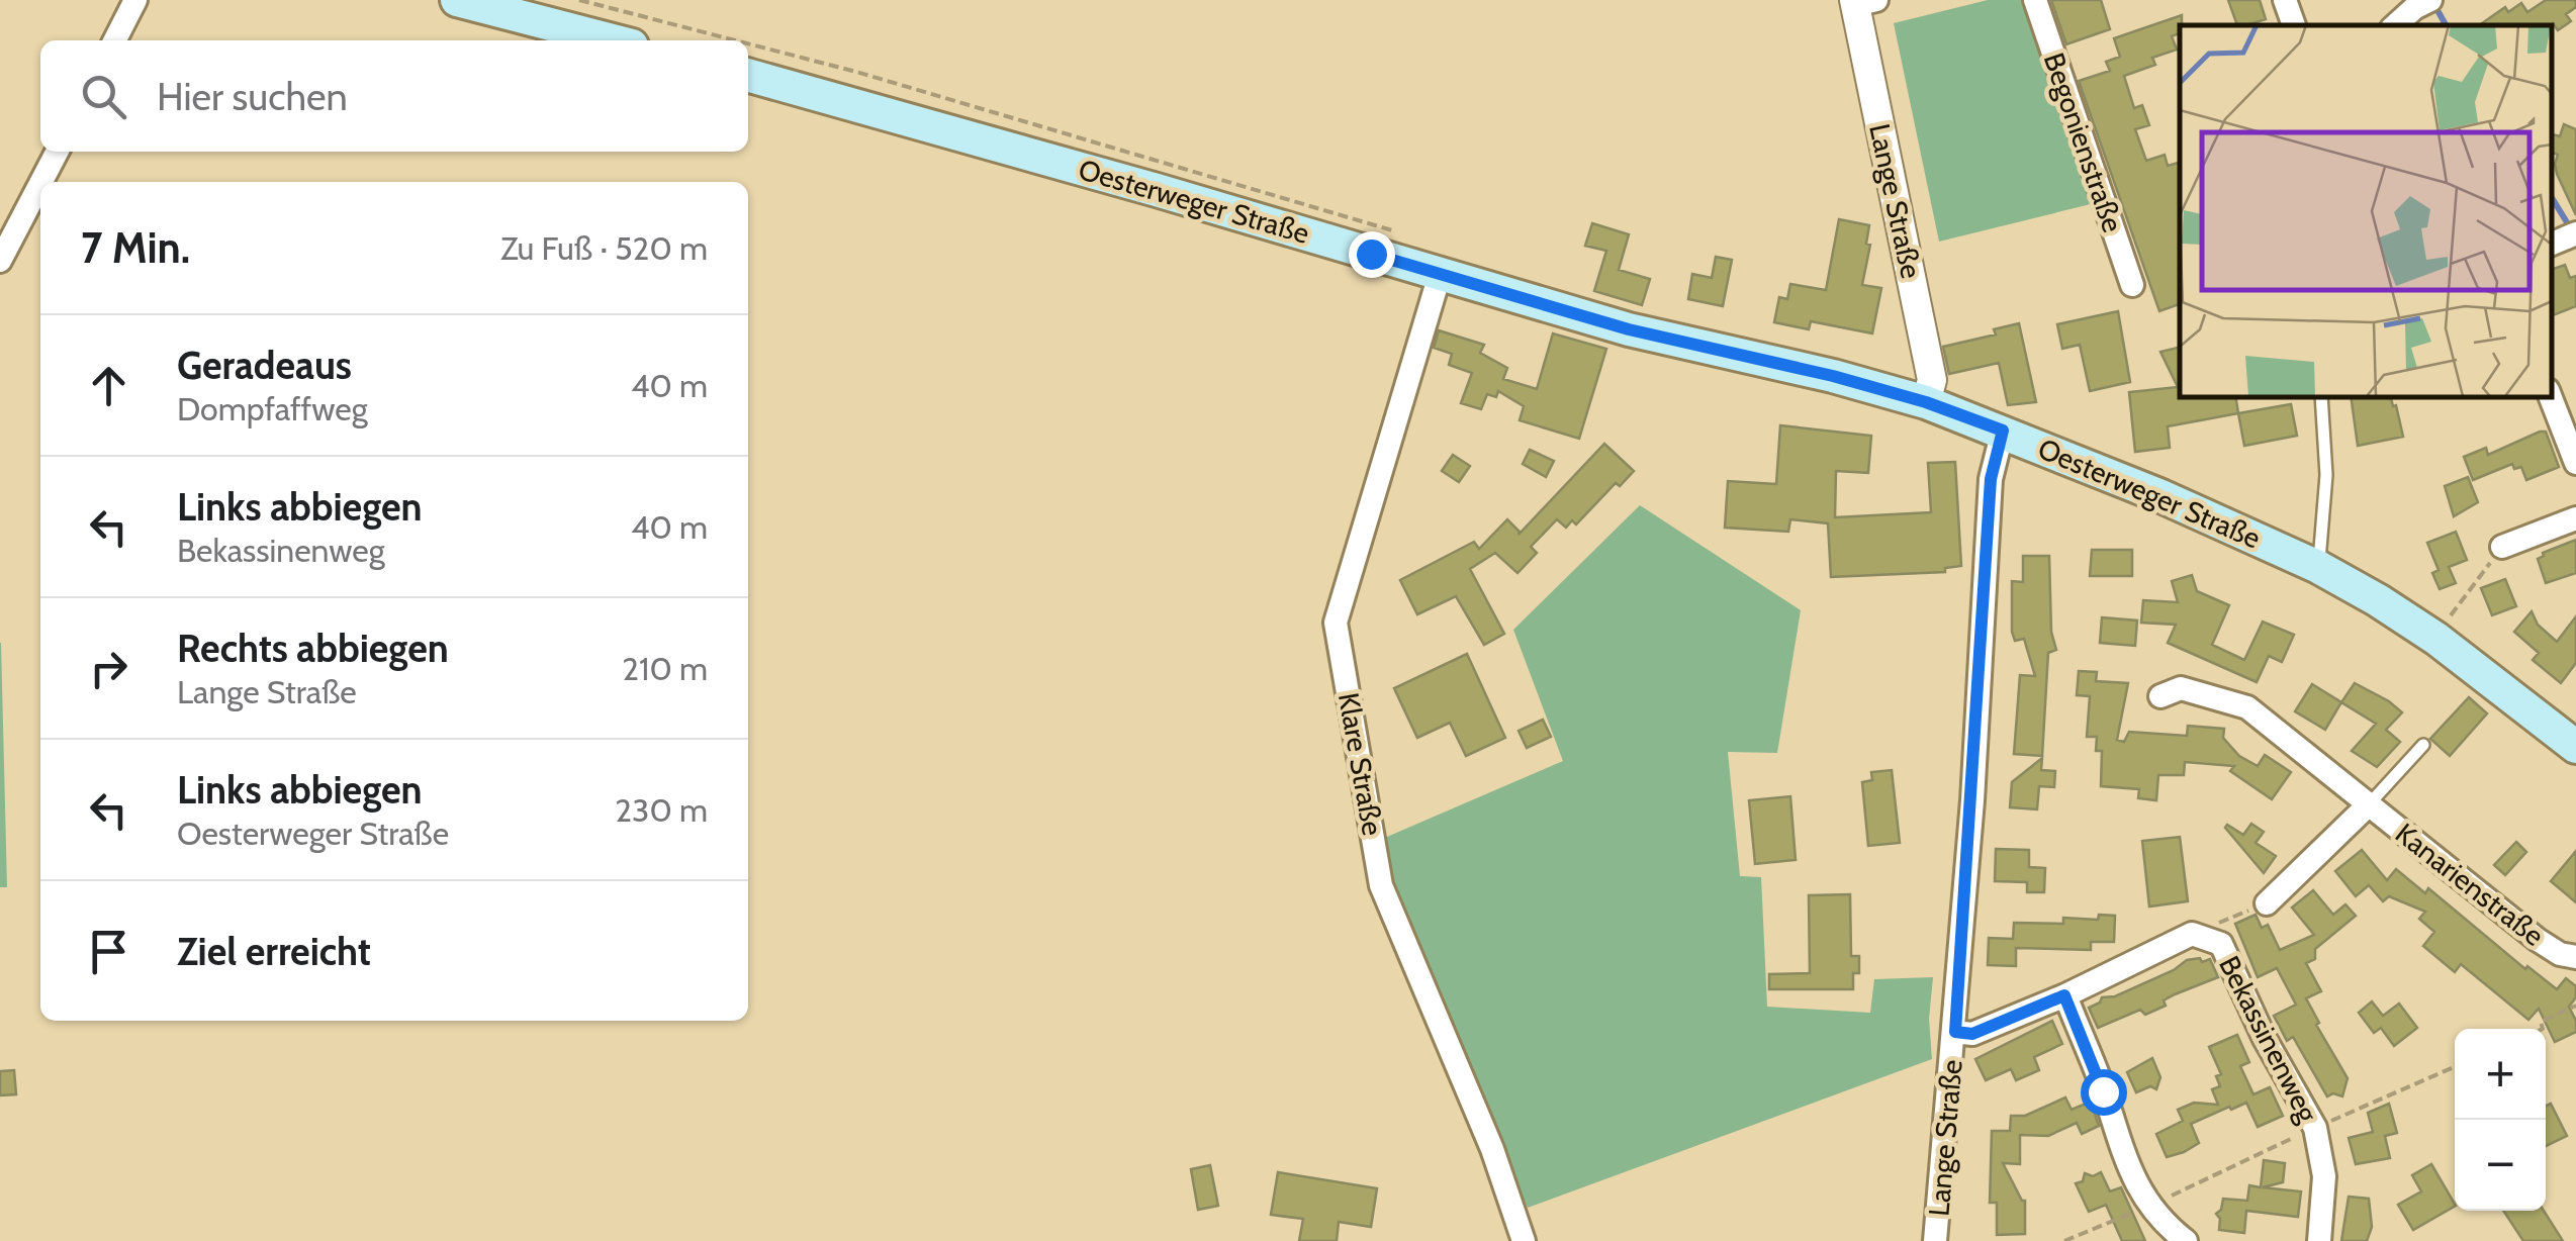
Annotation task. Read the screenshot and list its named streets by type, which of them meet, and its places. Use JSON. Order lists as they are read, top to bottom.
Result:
{
  "streets": {
    "main road": ["Oesterweger Straße"],
    "street": [
      "Begonienstraße",
      "Lange Straße",
      "Klare Straße",
      "Kanarienstraße",
      "Bekassinenweg"
    ]
  },
  "crossings": [
    ["Oesterweger Straße", "Lange Straße"],
    ["Oesterweger Straße", "Klare Straße"],
    ["Lange Straße", "Bekassinenweg"]
  ],
  "page": {
    "search": "Hier suchen",
    "heading": ["7 Min.", "Zu Fuß · 520 m"],
    "list": [
      ["Geradeaus", "Dompfaffweg", "40 m"],
      ["Links abbiegen", "Bekassinenweg", "40 m"],
      ["Rechts abbiegen", "Lange Straße", "210 m"],
      ["Links abbiegen", "Oesterweger Straße", "230 m"],
      "Ziel erreicht"
    ],
    "map_buttons": ["+", "−"]
  }
}
